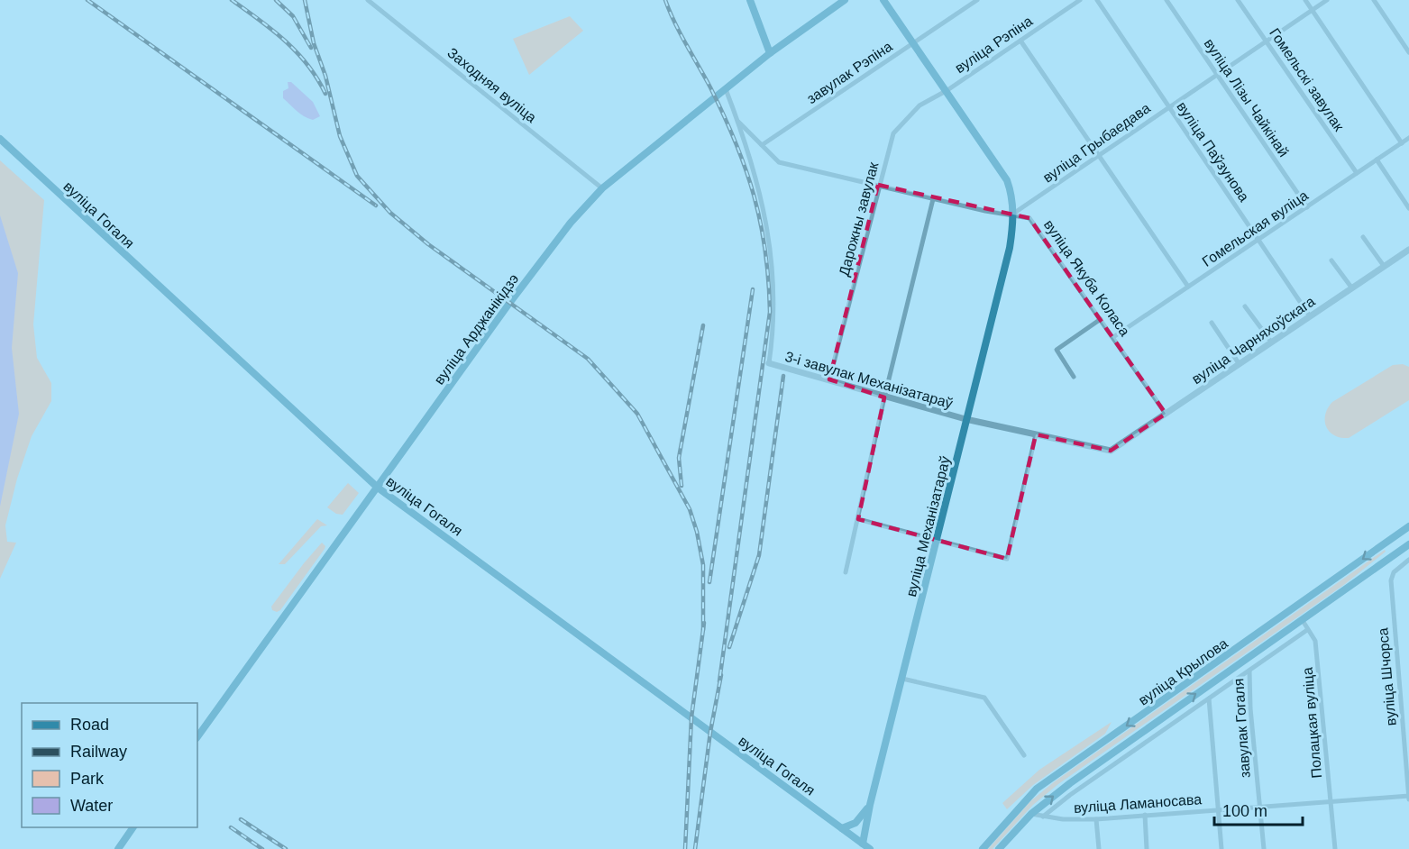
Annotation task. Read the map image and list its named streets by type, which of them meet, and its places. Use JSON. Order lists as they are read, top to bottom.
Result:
{
  "streets": {
    "main road": [
      "вуліца Гогаля",
      "вуліца Арджанікідзэ",
      "вуліца Механізатараў",
      "вуліца Крылова"
    ],
    "street": [
      "вуліца Рэпіна",
      "завулак Рэпіна",
      "Гомельскі завулак",
      "Заходняя вуліца",
      "вуліца Лізы Чайкінай",
      "вуліца Грыбаедава",
      "вуліца Паўзунова",
      "Дарожны завулак",
      "Гомельская вуліца",
      "вуліца Якуба Коласа",
      "вуліца Чарняхоўскага",
      "3-і завулак Механізатараў",
      "вуліца Шчорса",
      "Полацкая вуліца",
      "завулак Гогаля",
      "вуліца Ламаносава"
    ]
  },
  "crossings": [
    ["вуліца Рэпіна", "Дарожны завулак"],
    ["Гомельскі завулак", "вуліца Грыбаедава"],
    ["Гомельскі завулак", "Гомельская вуліца"],
    ["Заходняя вуліца", "вуліца Арджанікідзэ"],
    ["вуліца Лізы Чайкінай", "вуліца Грыбаедава"],
    ["вуліца Лізы Чайкінай", "Гомельская вуліца"],
    ["вуліца Грыбаедава", "вуліца Паўзунова"],
    ["вуліца Грыбаедава", "вуліца Якуба Коласа"],
    ["вуліца Грыбаедава", "вуліца Механізатараў"],
    ["вуліца Паўзунова", "Гомельская вуліца"],
    ["вуліца Паўзунова", "вуліца Чарняхоўскага"],
    ["вуліца Гогаля", "вуліца Арджанікідзэ"],
    ["вуліца Гогаля", "вуліца Механізатараў"],
    ["Дарожны завулак", "3-і завулак Механізатараў"],
    ["Гомельская вуліца", "вуліца Якуба Коласа"],
    ["вуліца Якуба Коласа", "вуліца Чарняхоўскага"],
    ["вуліца Якуба Коласа", "вуліца Механізатараў"],
    ["вуліца Арджанікідзэ", "3-і завулак Механізатараў"],
    ["вуліца Чарняхоўскага", "3-і завулак Механізатараў"],
    ["3-і завулак Механізатараў", "вуліца Механізатараў"],
    ["вуліца Крылова", "Полацкая вуліца"],
    ["вуліца Крылова", "вуліца Ламаносава"],
    ["вуліца Шчорса", "вуліца Ламаносава"],
    ["Полацкая вуліца", "вуліца Ламаносава"],
    ["завулак Гогаля", "вуліца Ламаносава"]
  ],
  "legend": [
    "Road",
    "Railway",
    "Park",
    "Water"
  ],
  "scale_bar": "100 m"
}
